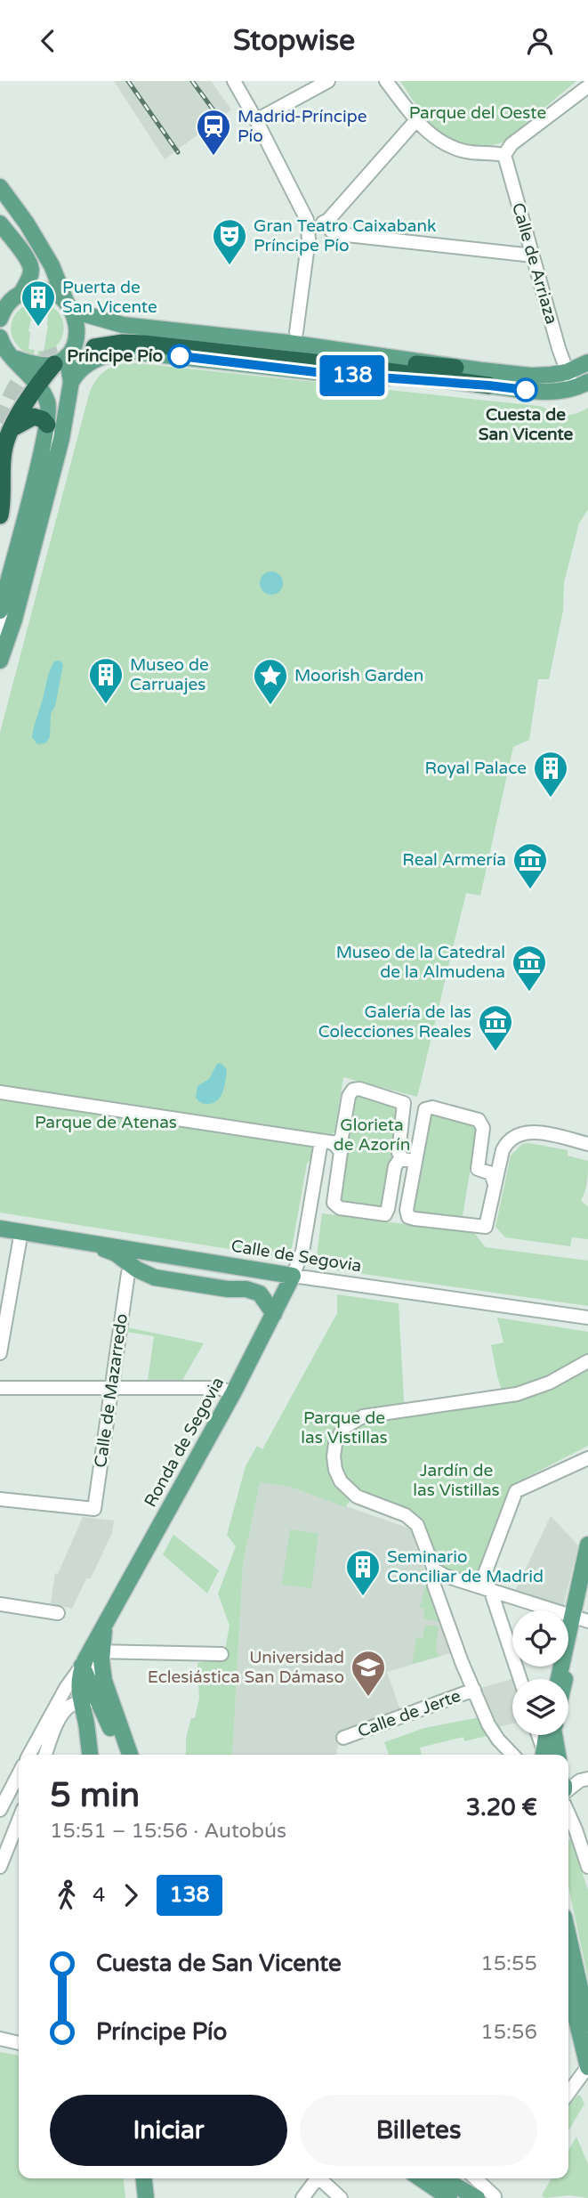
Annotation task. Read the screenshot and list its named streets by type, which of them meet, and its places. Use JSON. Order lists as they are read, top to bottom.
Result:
{
  "streets": {
    "main road": ["Calle de Segovia", "Ronda de Segovia"],
    "street": ["Calle de Arriaza", "Calle de Mazarredo", "Calle de Jerte"]
  },
  "crossings": [
    ["Calle de Segovia", "Ronda de Segovia"]
  ],
  "parks": [
    "Parque del Oeste",
    "Parque de Atenas",
    "Glorieta de Azorín",
    "Parque de las Vistillas",
    "Jardín de las Vistillas"
  ],
  "places": {
    "station": ["Madrid-Príncipe Pío"],
    "theatre": ["Gran Teatro Caixabank Príncipe Pío"],
    "building": [
      "Puerta de San Vicente",
      "Museo de Carruajes",
      "Royal Palace",
      "Seminario Conciliar de Madrid"
    ],
    "other": ["Príncipe Pío", "Cuesta de San Vicente"],
    "place": ["Moorish Garden"],
    "museum": ["Real Armería", "Museo de la Catedral de la Almudena", "Galería de las Colecciones Reales"],
    "school or university": ["Universidad Eclesiástica San Dámaso"]
  },
  "lines": ["bus line 138"],
  "page": {
    "header": "Stopwise",
    "on_map": "138",
    "heading": ["5 min", "15:51 – 15:56 · Autobús", "3.20 €"],
    "legs": ["4", "138"],
    "list": [
      {
        "name": "Cuesta de San Vicente",
        "value": "15:55"
      },
      {
        "name": "Príncipe Pío",
        "value": "15:56"
      }
    ],
    "buttons": ["Iniciar", "Billetes"]
  }
}
